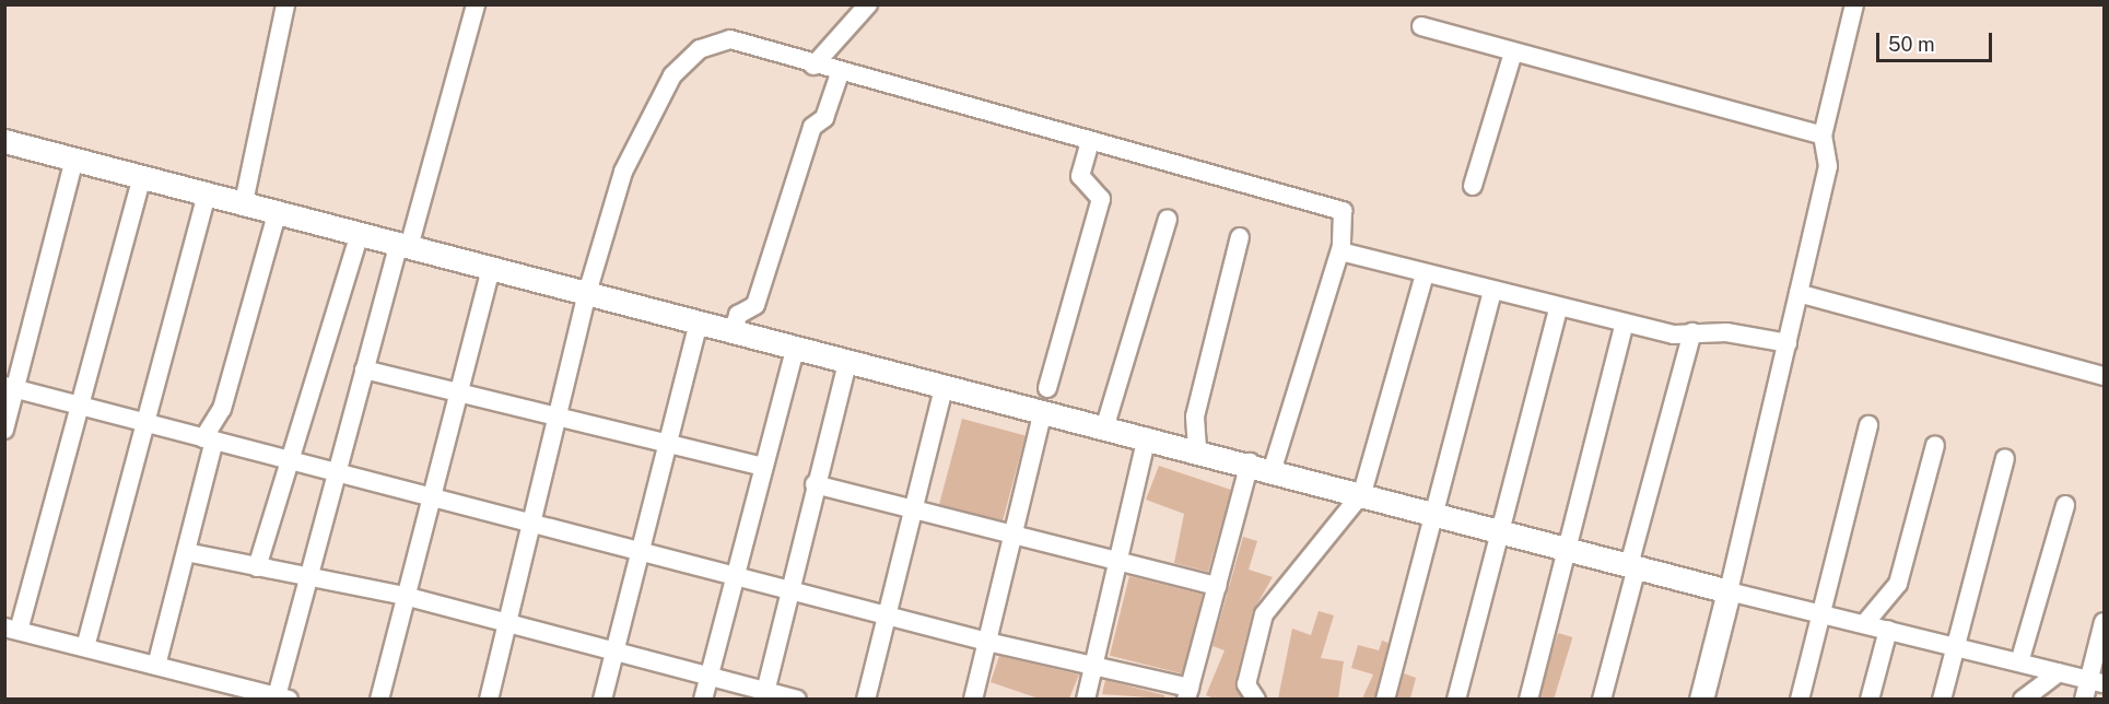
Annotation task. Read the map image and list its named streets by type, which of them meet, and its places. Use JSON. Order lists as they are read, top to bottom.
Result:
{
  "scale_bar": "50 m"
}
